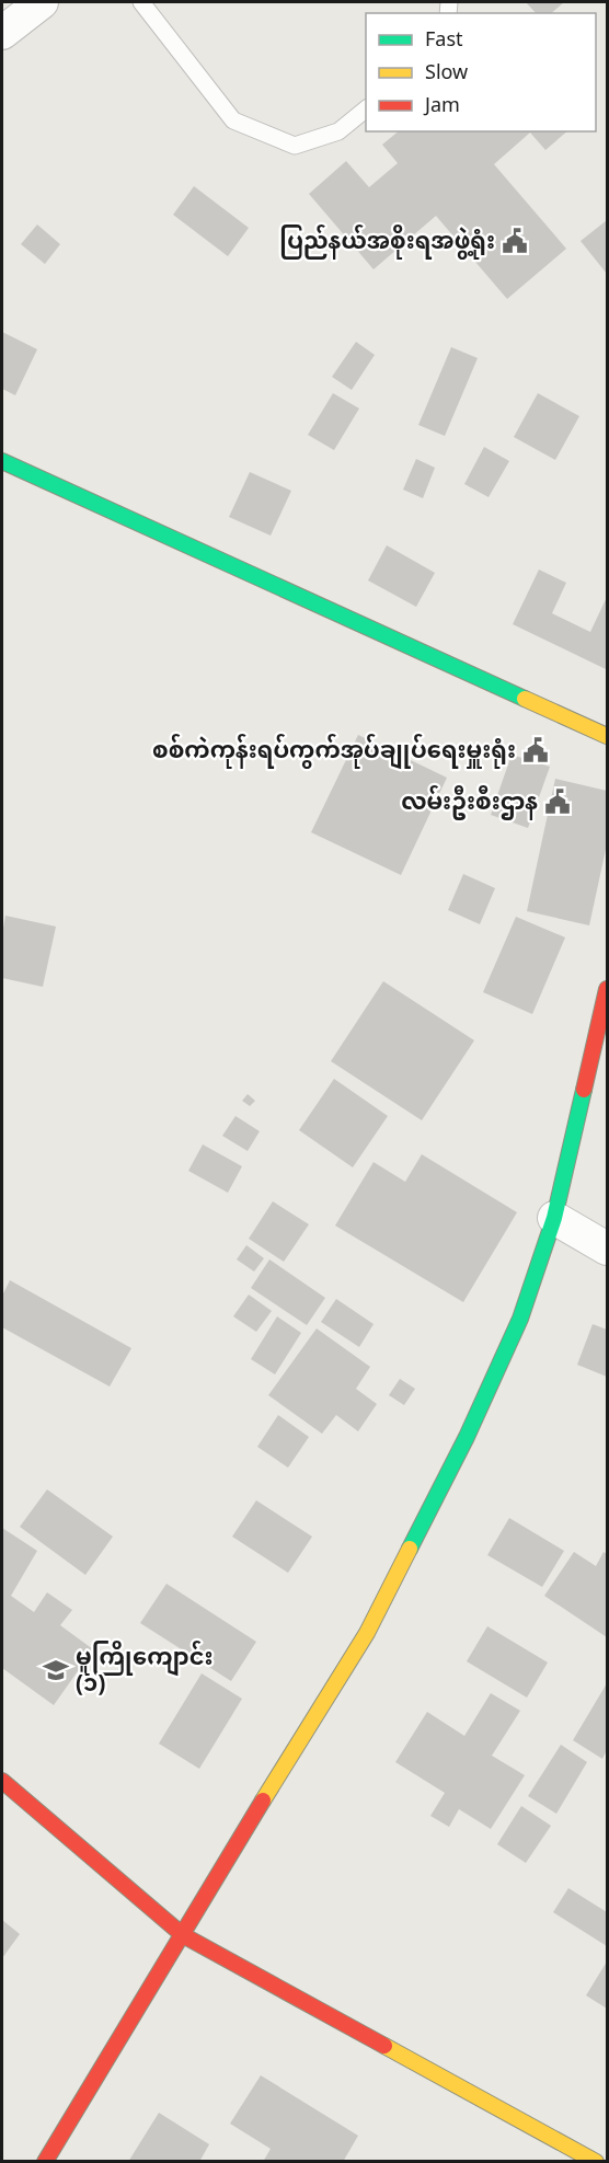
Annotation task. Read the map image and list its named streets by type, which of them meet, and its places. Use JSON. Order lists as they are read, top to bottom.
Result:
{
  "places": {
    "public building": ["ပြည်နယ်အစိုးရအဖွဲ့ရုံး", "စစ်ကဲကုန်းရပ်ကွက်အုပ်ချုပ်ရေးမှူးရုံး", "လမ်းဦးစီးဌာန"],
    "school or university": ["မူကြိုကျောင်း (၁)"]
  },
  "legend": ["Fast", "Slow", "Jam"]
}
